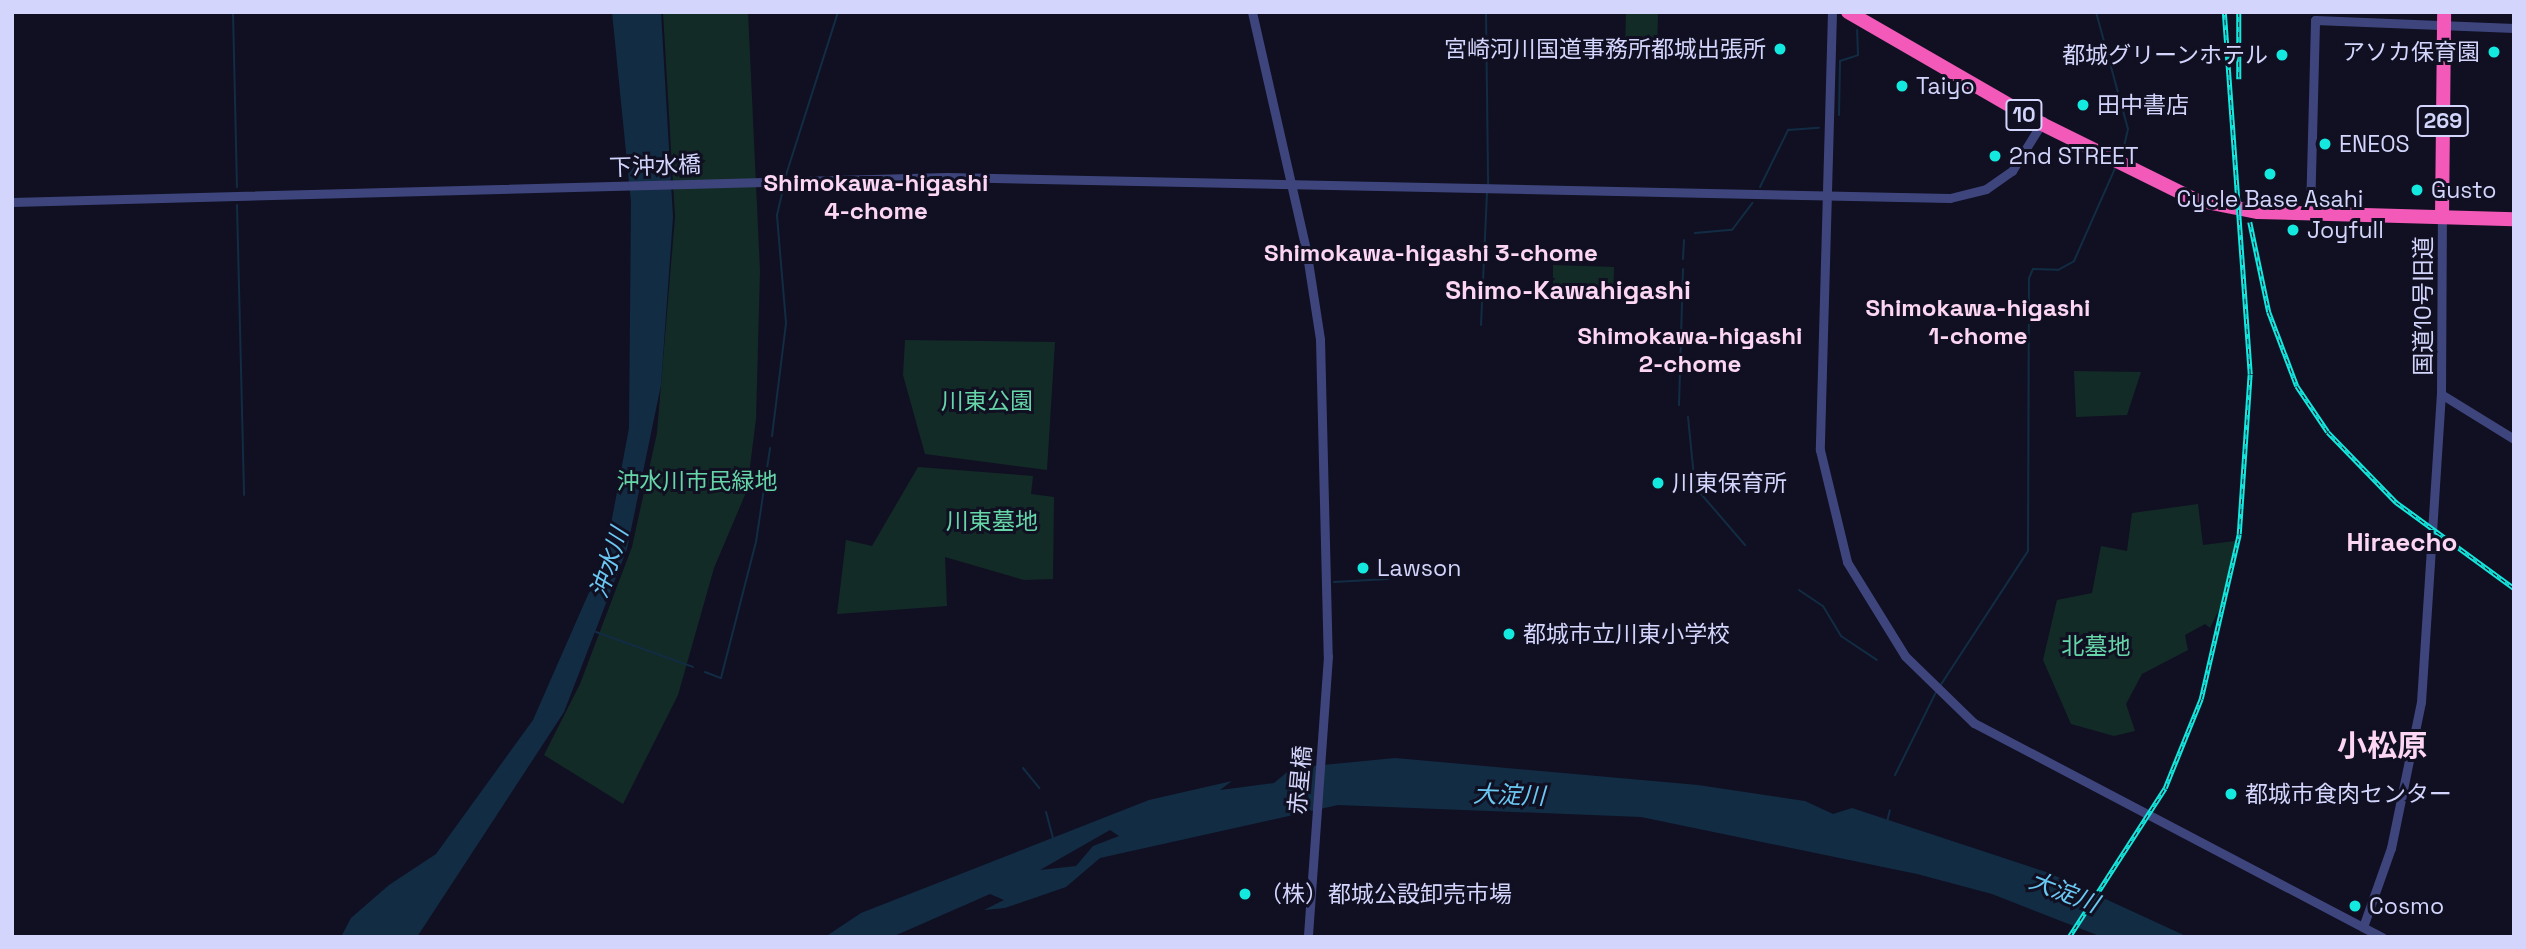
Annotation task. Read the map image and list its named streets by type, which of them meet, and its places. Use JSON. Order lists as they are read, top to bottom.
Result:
{
  "streets": {
    "highway": ["10", "269"],
    "street": ["下沖水橋", "国道10号旧道", "赤星橋"]
  },
  "crossings": [
    ["10", "269"],
    ["10", "下沖水橋"],
    ["10", "国道10号旧道"],
    ["269", "国道10号旧道"],
    ["下沖水橋", "赤星橋"]
  ],
  "districts": [
    "Shimokawa-higashi 4-chome",
    "Shimokawa-higashi 3-chome",
    "Shimo-Kawahigashi",
    "Shimokawa-higashi 1-chome",
    "Shimokawa-higashi 2-chome",
    "Hiraecho",
    "小松原"
  ],
  "water": ["沖水川", "大淀川"],
  "parks": [
    "川東公園",
    "沖水川市民緑地",
    "川東墓地",
    "北墓地"
  ],
  "places": [
    "宮崎河川国道事務所都城出張所",
    "アソカ保育園",
    "都城グリーンホテル",
    "Taiyo",
    "田中書店",
    "ENEOS",
    "2nd STREET",
    "Cycle Base Asahi",
    "Gusto",
    "Joyfull",
    "川東保育所",
    "Lawson",
    "都城市立川東小学校",
    "都城市食肉センター",
    "（株）都城公設卸売市場",
    "Cosmo"
  ]
}
